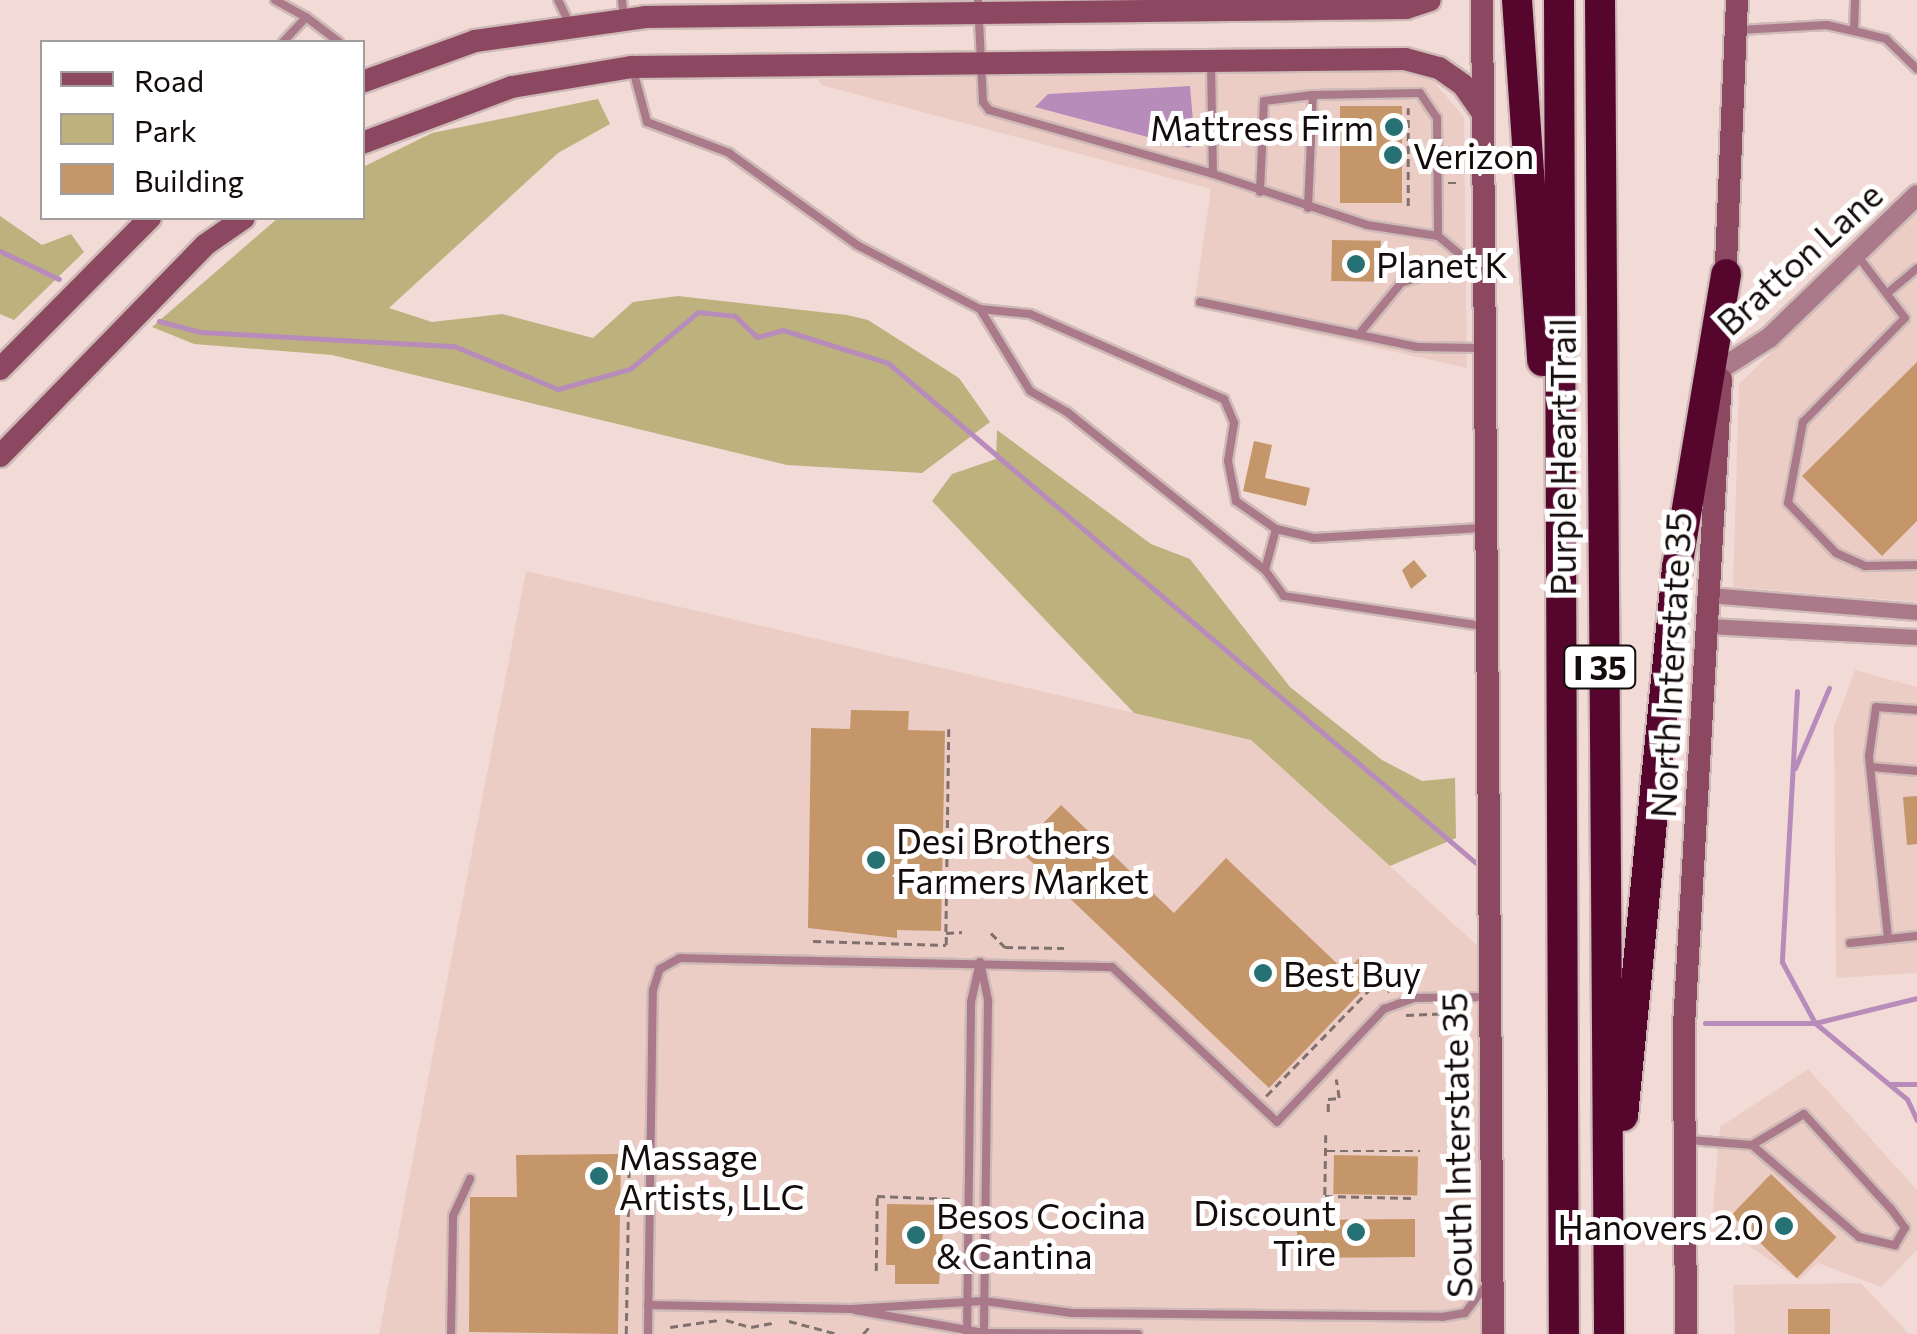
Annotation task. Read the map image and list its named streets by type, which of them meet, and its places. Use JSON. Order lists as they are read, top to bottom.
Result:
{
  "streets": {
    "highway": ["Purple Heart Trail", "I 35"],
    "main road": ["North Interstate 35", "South Interstate 35"],
    "street": ["Bratton Lane"]
  },
  "crossings": [
    ["Bratton Lane", "North Interstate 35"]
  ],
  "places": [
    "Mattress Firm",
    "Verizon",
    "Planet K",
    "Desi Brothers Farmers Market",
    "Best Buy",
    "Massage Artists, LLC",
    "Hanovers 2.0",
    "Discount Tire",
    "Besos Cocina & Cantina"
  ],
  "legend": ["Road", "Park", "Building"]
}
